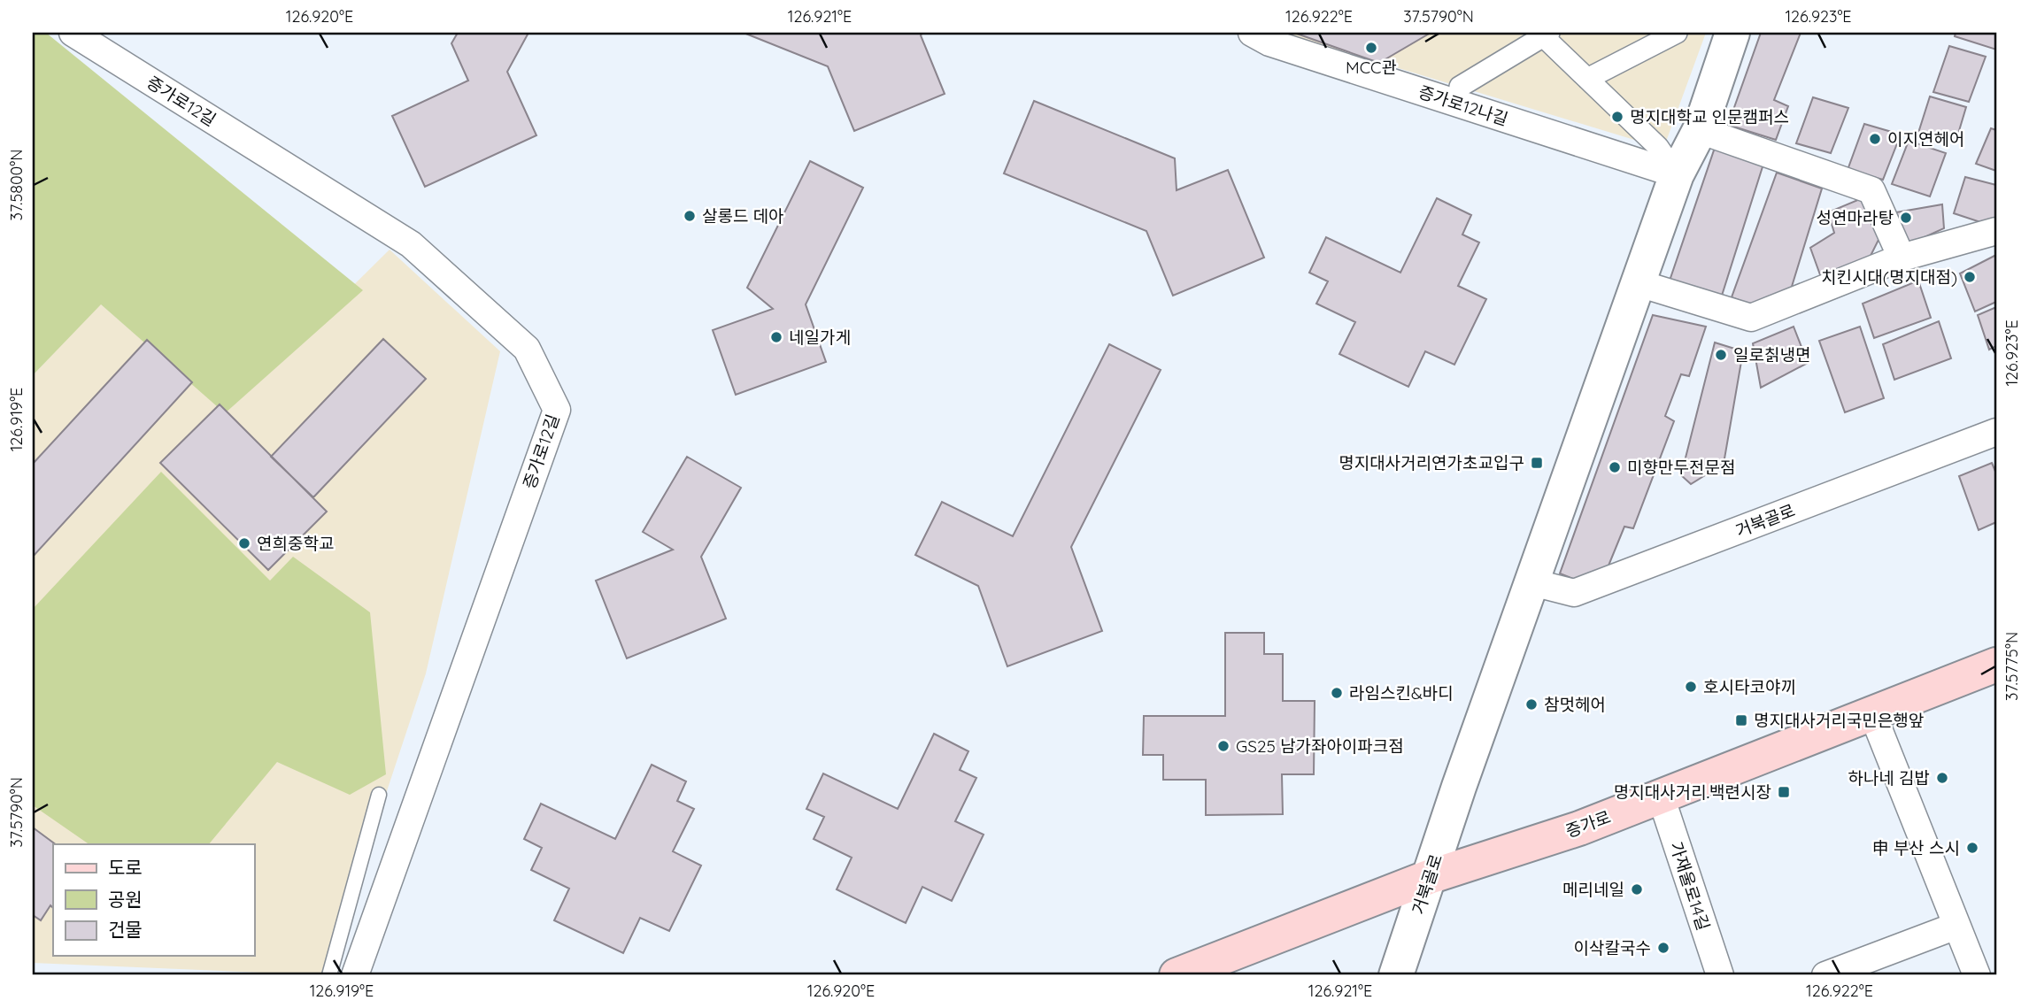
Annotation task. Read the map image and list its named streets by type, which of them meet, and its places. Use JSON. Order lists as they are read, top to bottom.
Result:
{
  "streets": {
    "main road": ["증가로"],
    "street": [
      "증가로12길",
      "증가로12나길",
      "거북골로",
      "가재울로14길"
    ]
  },
  "crossings": [
    ["증가로12나길", "거북골로"],
    ["거북골로", "증가로"],
    ["증가로", "가재울로14길"]
  ],
  "places": {
    "other": [
      "MCC관",
      "명지대학교 인문캠퍼스",
      "이지연헤어",
      "살롱드 데아",
      "성연마라탕",
      "치킨시대(명지대점)",
      "네일가게",
      "일로칡냉면",
      "미향만두전문점",
      "연희중학교",
      "호시타코야끼",
      "라임스킨&바디",
      "참멋헤어",
      "GS25 남가좌아이파크점",
      "하나네 김밥",
      "申 부산 스시",
      "메리네일",
      "이삭칼국수"
    ],
    "transit": ["명지대사거리연가초교입구", "명지대사거리국민은행앞", "명지대사거리.백련시장"]
  },
  "legend": ["도로", "공원", "건물"],
  "coordinates": [
    "126.920°E",
    "126.921°E",
    "126.922°E",
    "37.5790°N",
    "126.923°E",
    "37.5800°N",
    "126.919°E",
    "37.5775°N"
  ]
}
